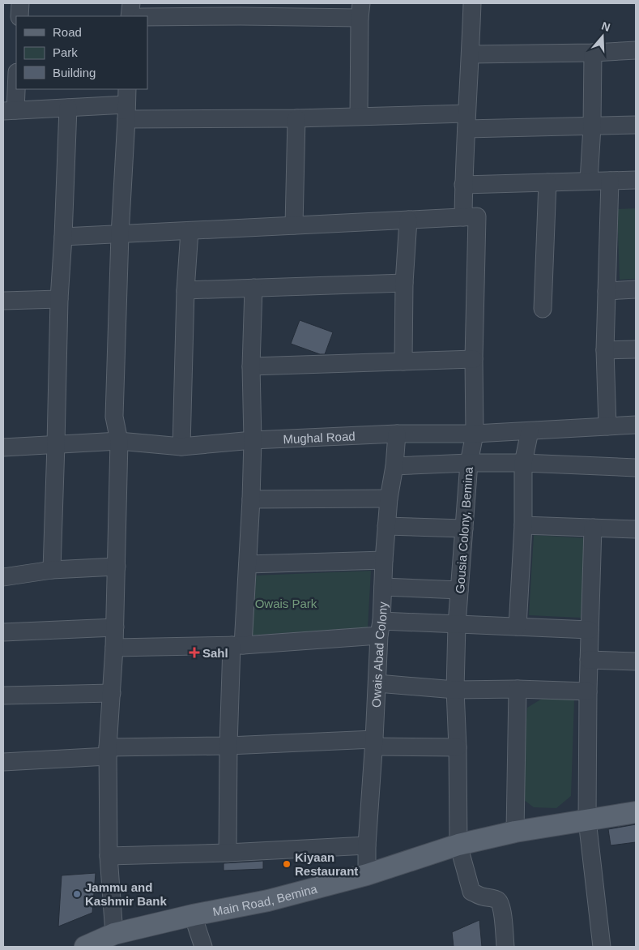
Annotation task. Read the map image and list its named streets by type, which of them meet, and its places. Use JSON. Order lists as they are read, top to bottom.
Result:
{
  "streets": {
    "main road": ["Main Road, Bemina"],
    "street": ["Mughal Road", "Gousia Colony, Bemina", "Owais Abad Colony"]
  },
  "crossings": [
    ["Mughal Road", "Gousia Colony, Bemina"],
    ["Mughal Road", "Owais Abad Colony"],
    ["Gousia Colony, Bemina", "Main Road, Bemina"],
    ["Owais Abad Colony", "Main Road, Bemina"]
  ],
  "parks": ["Owais Park"],
  "places": {
    "health": ["Sahl"],
    "other": ["Kiyaan Restaurant", "Jammu and Kashmir Bank"]
  },
  "legend": ["Road", "Park", "Building"],
  "north": "top"
}
